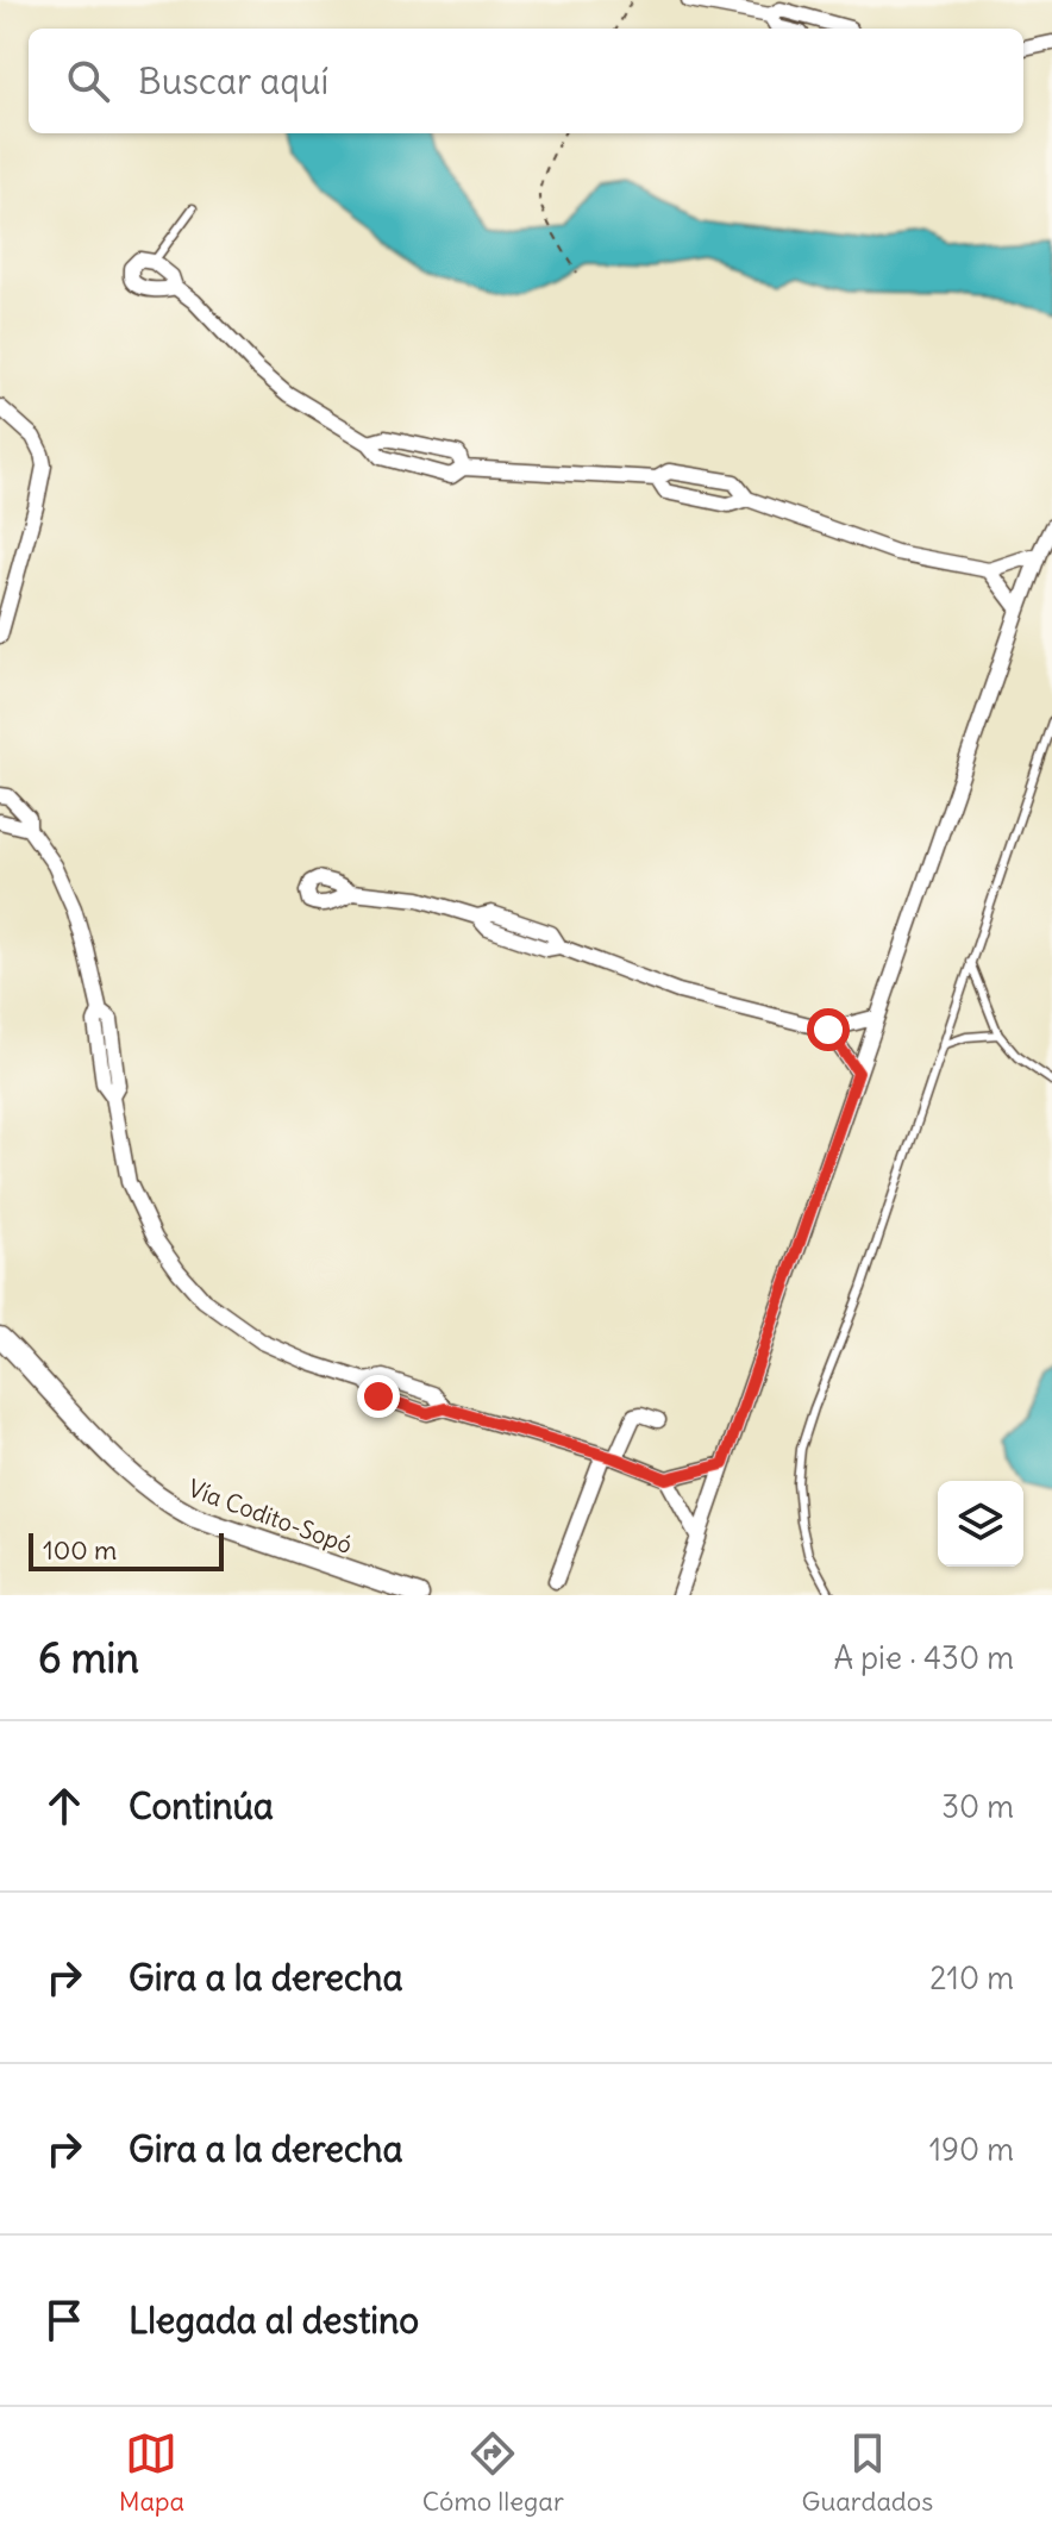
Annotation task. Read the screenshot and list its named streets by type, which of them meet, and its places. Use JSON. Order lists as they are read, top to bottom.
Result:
{
  "streets": {
    "street": ["Vía Codito-Sopó"]
  },
  "scale_bar": "100 m",
  "page": {
    "search": "Buscar aquí",
    "scale": "100 m",
    "heading": ["6 min", "A pie · 430 m"],
    "list": [
      ["Continúa", "30 m"],
      ["Gira a la derecha", "210 m"],
      ["Gira a la derecha", "190 m"],
      "Llegada al destino"
    ],
    "nav": ["Mapa", "Cómo llegar", "Guardados"]
  }
}
